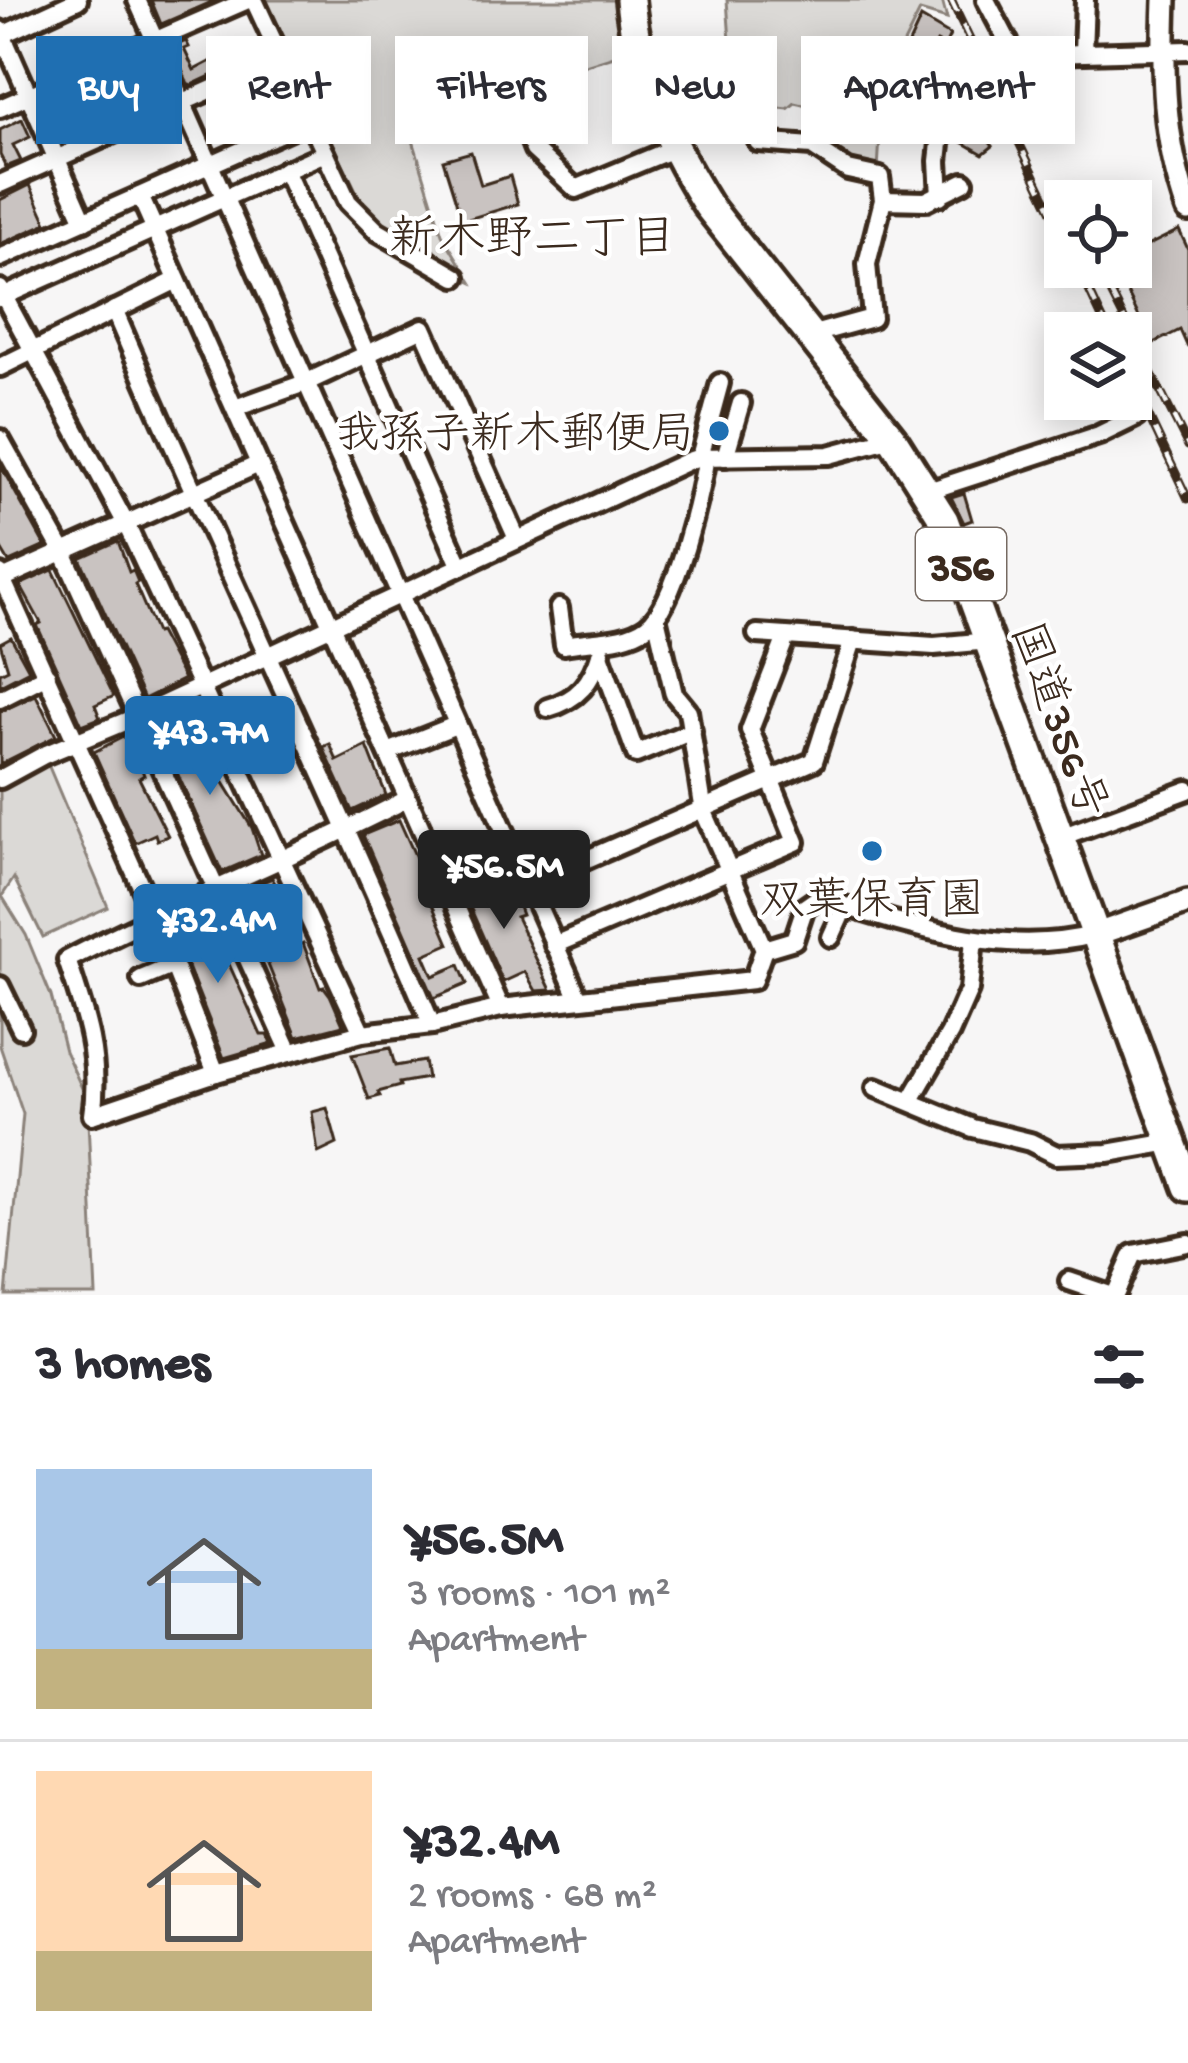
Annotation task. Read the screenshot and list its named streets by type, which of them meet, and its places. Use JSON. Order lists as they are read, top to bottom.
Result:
{
  "streets": {
    "highway": ["356", "国道356号"]
  },
  "districts": ["新木野二丁目"],
  "places": ["我孫子新木郵便局", "双葉保育園"],
  "page": {
    "chip": [
      "Buy",
      "Rent",
      "Filters",
      "New",
      "Apartment"
    ],
    "price": ["¥43.7M", "¥56.5M", "¥32.4M"],
    "heading": "3 homes",
    "list": [
      {
        "name": "¥56.5M",
        "note": "3 rooms · 101 m² · Apartment"
      },
      {
        "name": "¥32.4M",
        "note": "2 rooms · 68 m² · Apartment"
      }
    ]
  }
}
